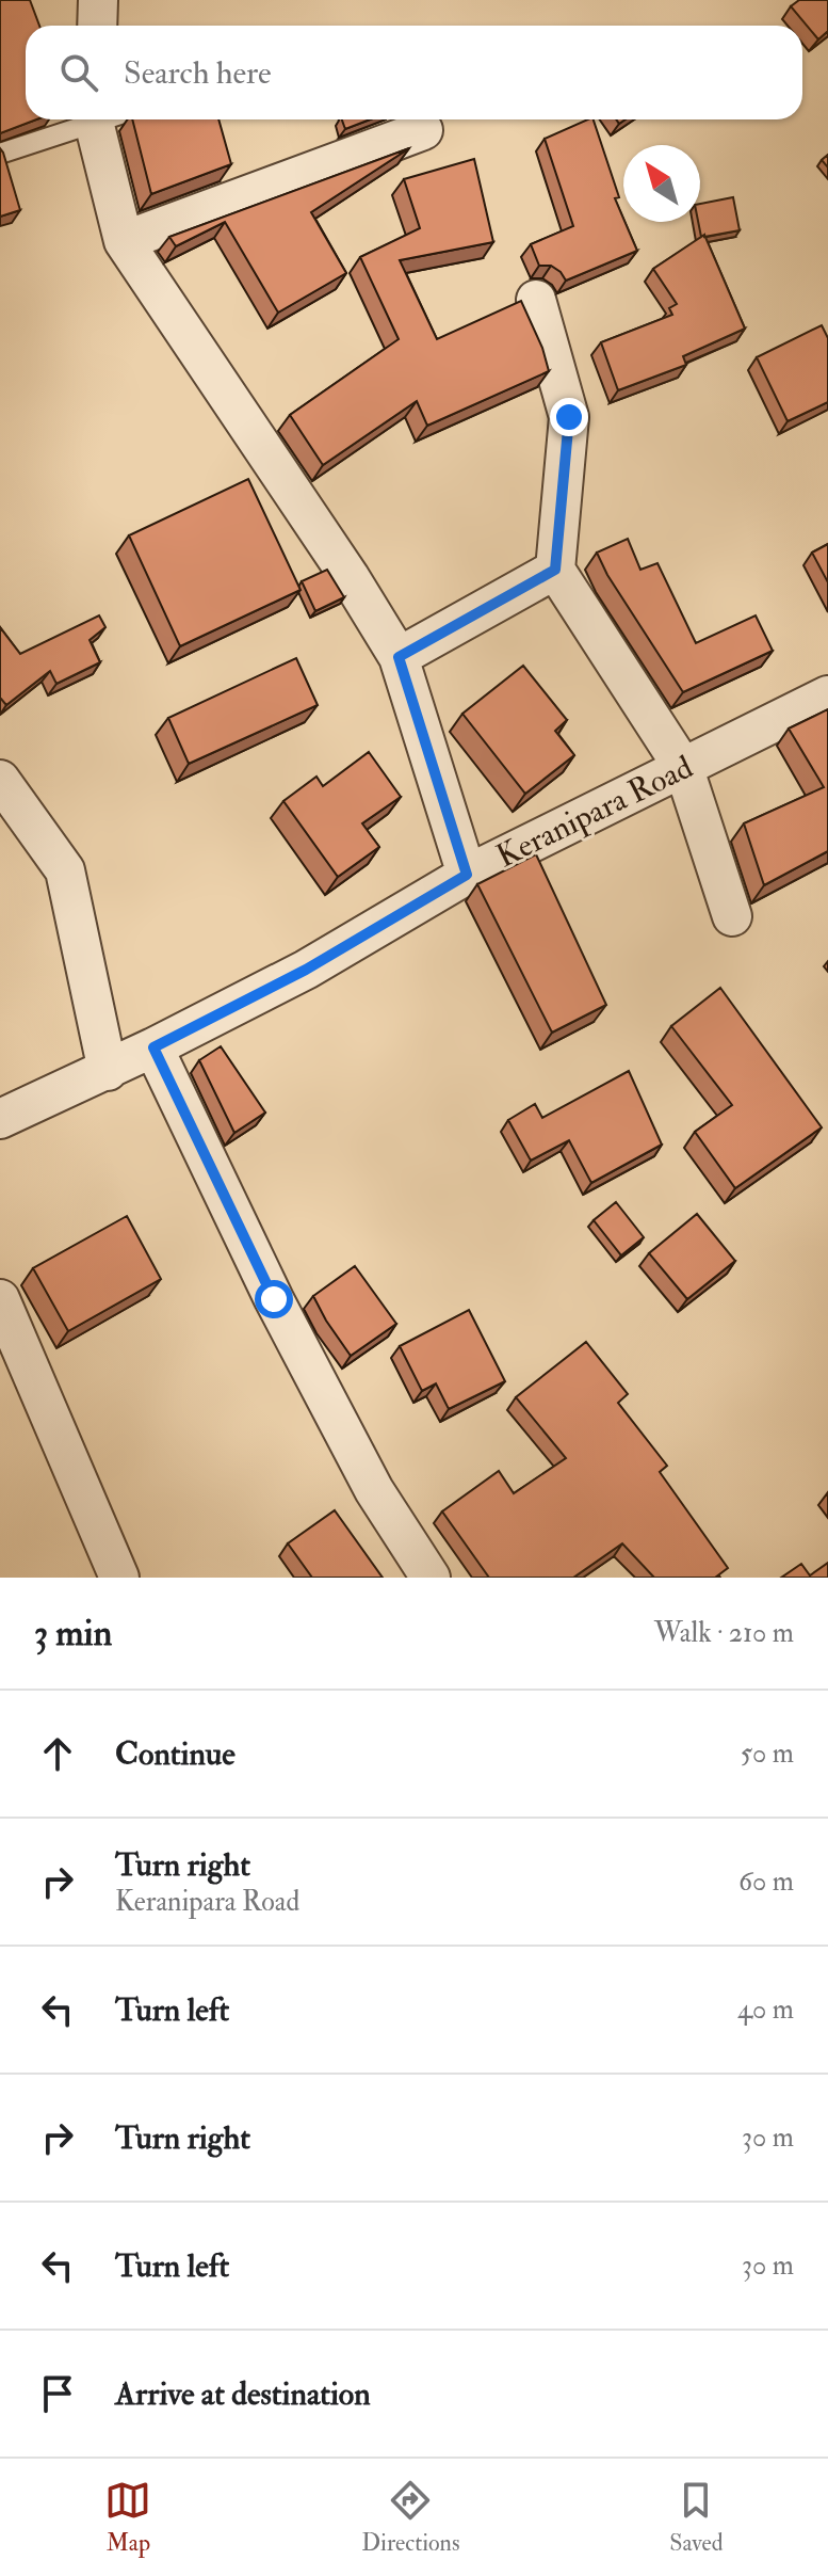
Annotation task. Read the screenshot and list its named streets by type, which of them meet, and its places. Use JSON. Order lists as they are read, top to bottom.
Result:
{
  "streets": {
    "street": ["Keranipara Road"]
  },
  "north": "top left",
  "page": {
    "search": "Search here",
    "heading": ["3 min", "Walk · 210 m"],
    "list": [
      ["Continue", "50 m"],
      ["Turn right", "Keranipara Road", "60 m"],
      ["Turn left", "40 m"],
      ["Turn right", "30 m"],
      ["Turn left", "30 m"],
      "Arrive at destination"
    ],
    "nav": ["Map", "Directions", "Saved"]
  }
}
